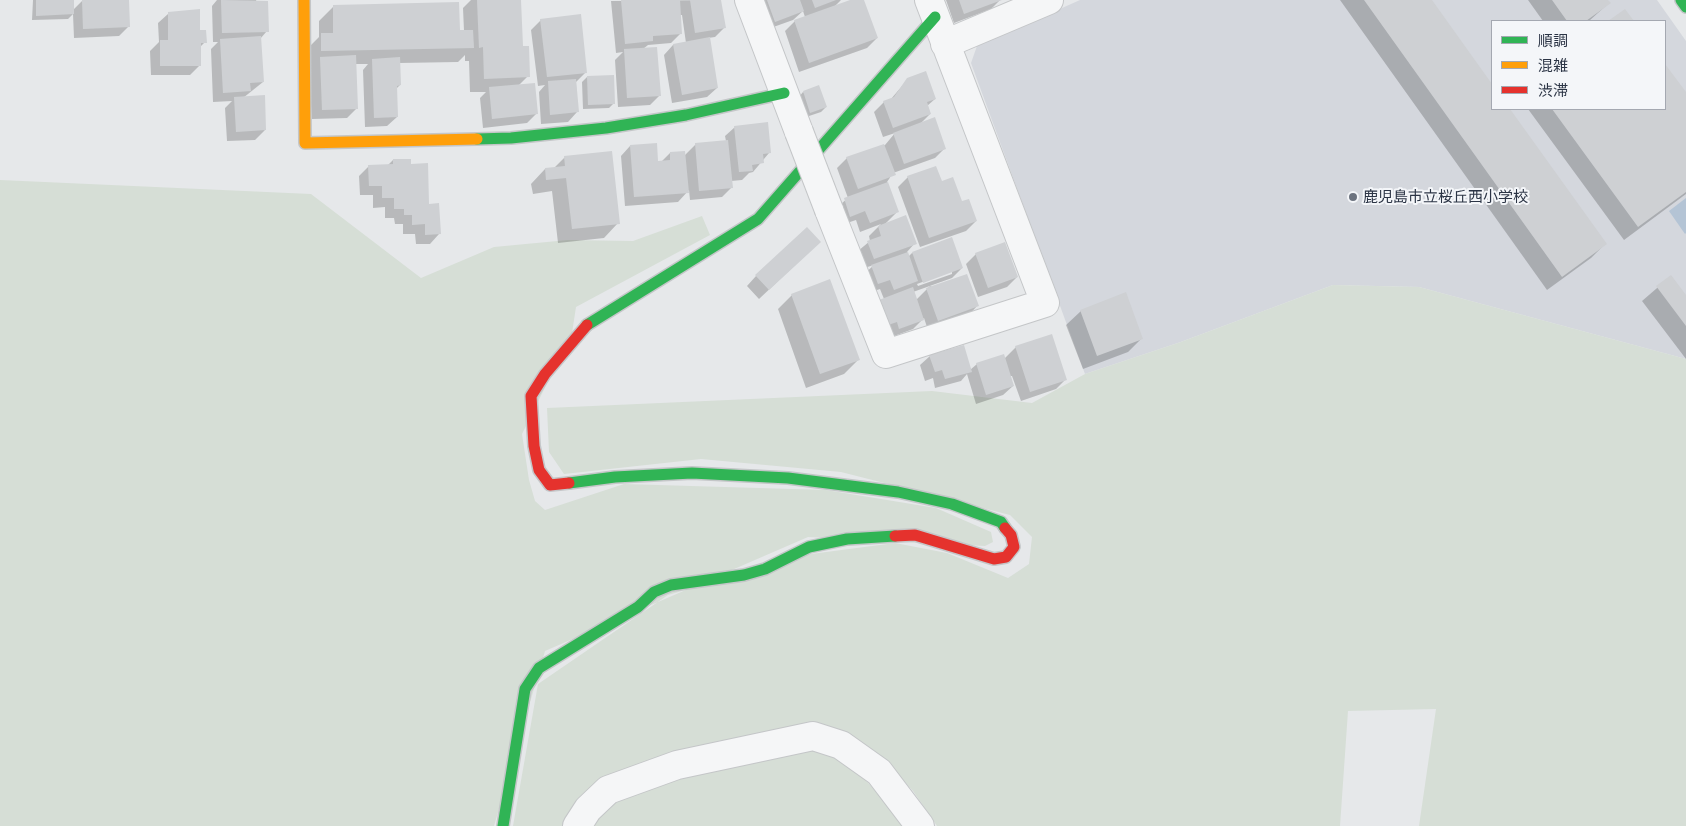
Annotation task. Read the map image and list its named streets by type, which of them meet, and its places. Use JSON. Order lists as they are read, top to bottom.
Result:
{
  "places": ["鹿児島市立桜丘西小学校"],
  "legend": ["順調", "混雑", "渋滞"]
}
